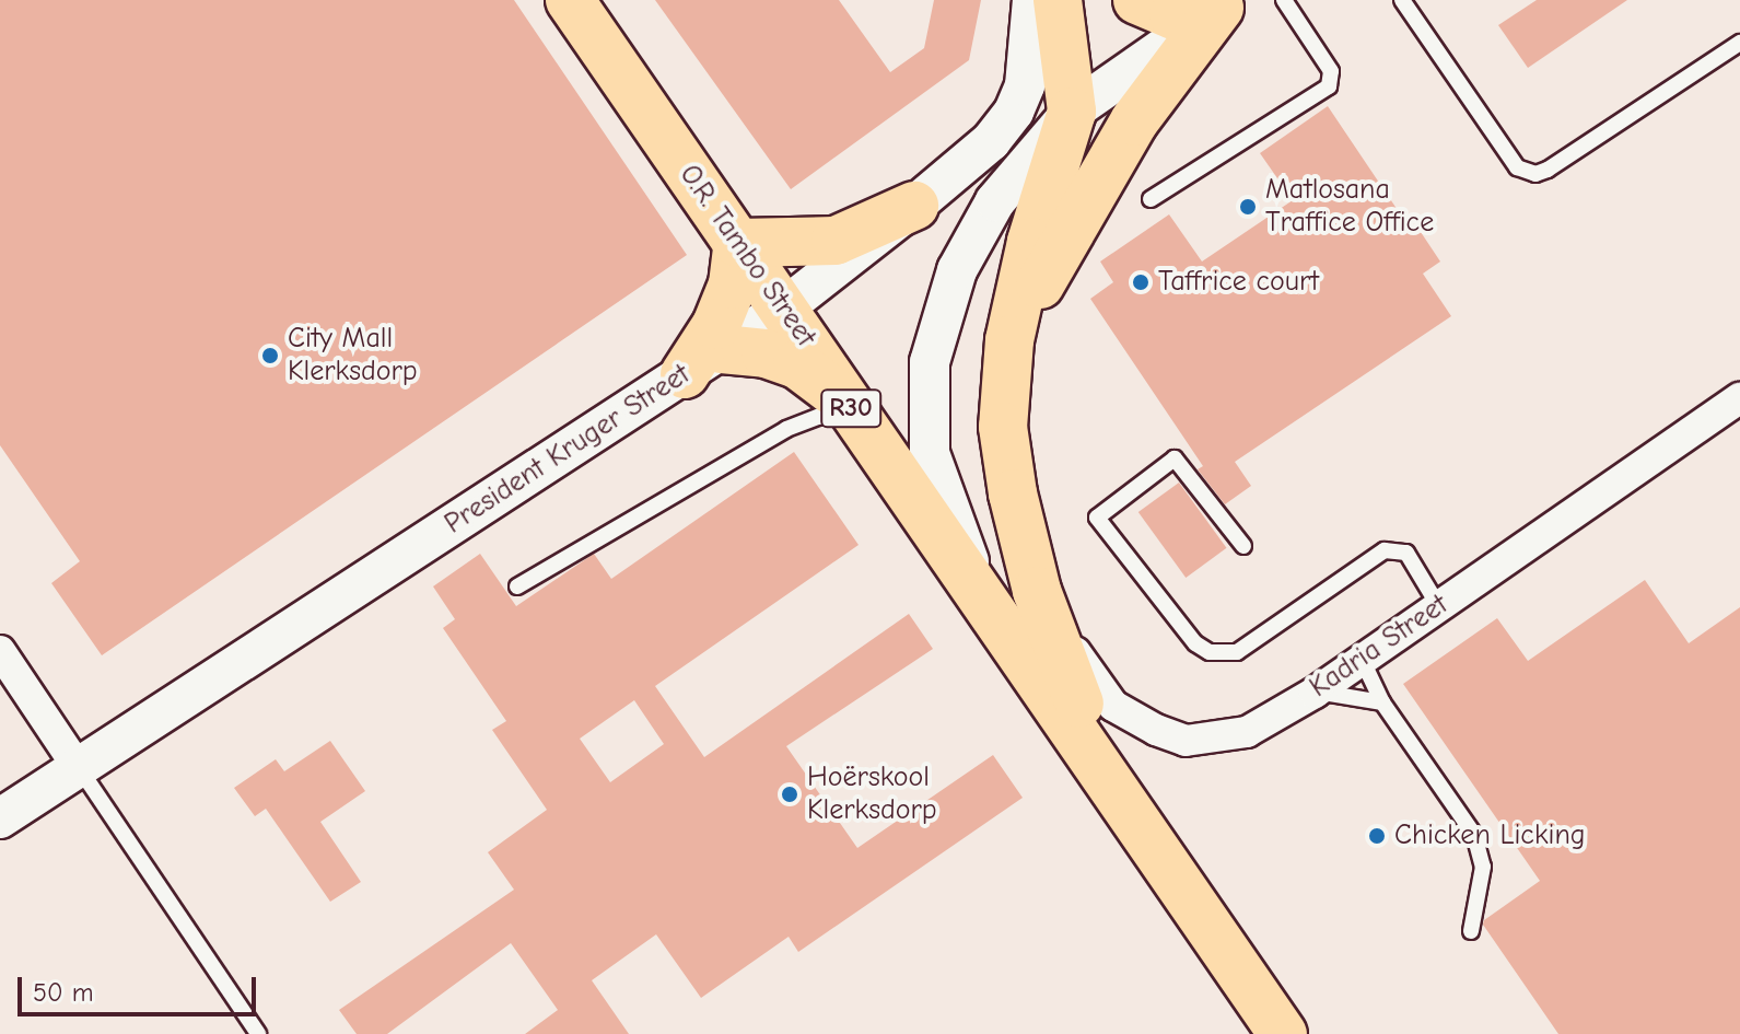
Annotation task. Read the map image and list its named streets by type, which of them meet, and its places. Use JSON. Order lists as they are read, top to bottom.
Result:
{
  "streets": {
    "main road": ["O.R. Tambo Street", "R30"],
    "street": ["President Kruger Street", "Kadria Street"]
  },
  "crossings": [
    ["O.R. Tambo Street", "R30"],
    ["O.R. Tambo Street", "President Kruger Street"],
    ["O.R. Tambo Street", "Kadria Street"]
  ],
  "places": [
    "Matlosana Traffice Office",
    "Taffrice court",
    "City Mall Klerksdorp",
    "Hoërskool Klerksdorp",
    "Chicken Licking"
  ],
  "scale_bar": "50 m"
}
